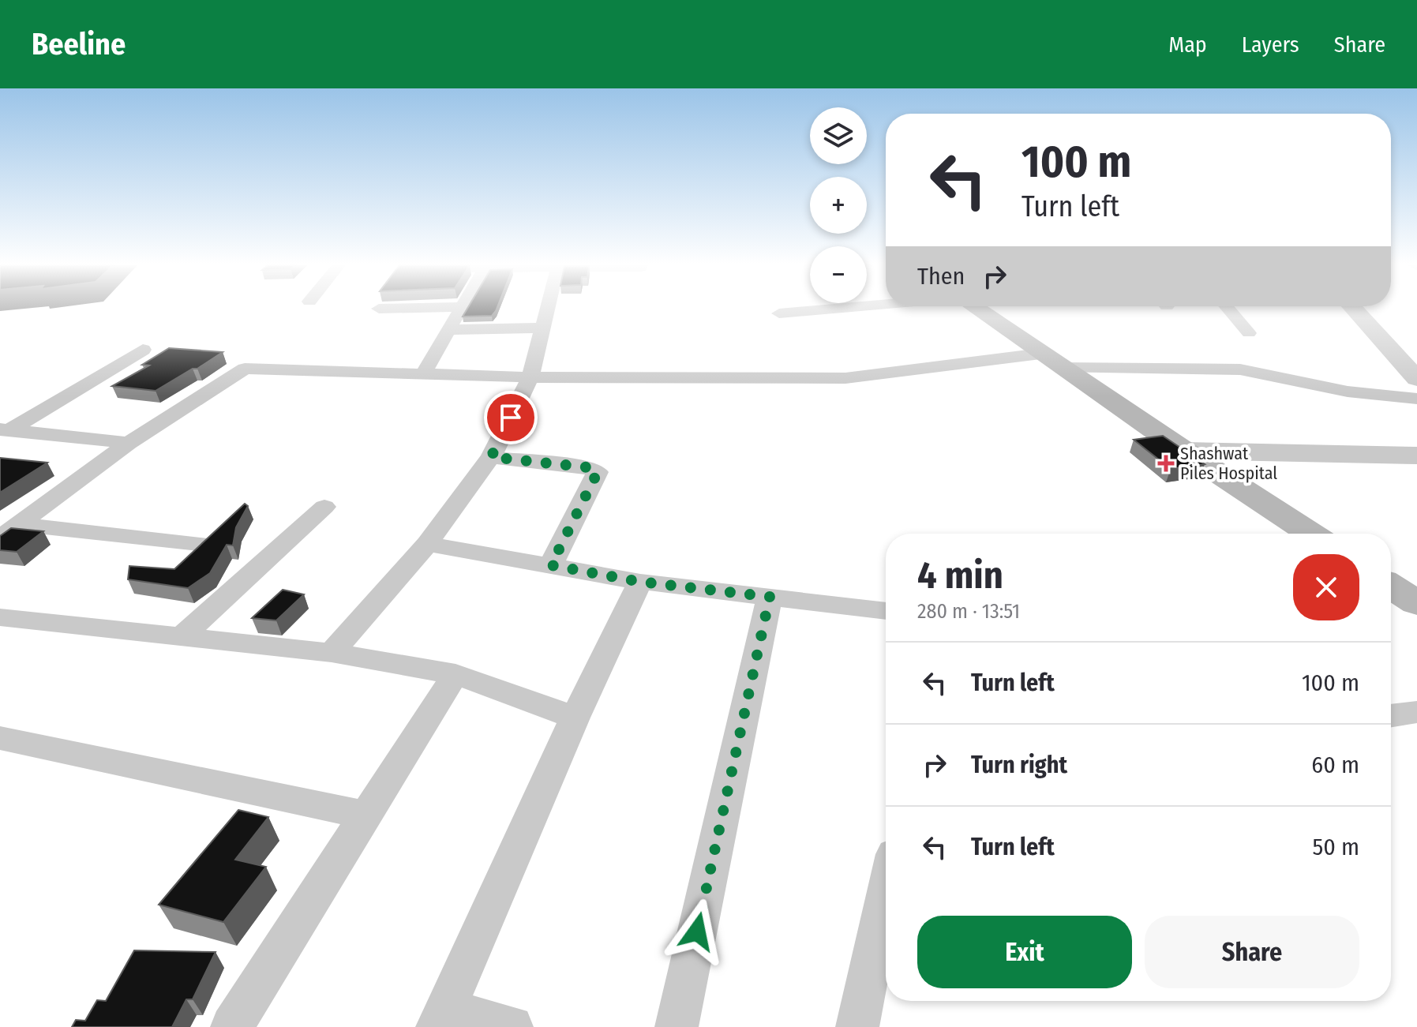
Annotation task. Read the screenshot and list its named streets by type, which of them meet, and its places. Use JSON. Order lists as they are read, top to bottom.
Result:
{
  "places": {
    "health": ["Shashwat Piles Hospital"]
  },
  "page": {
    "header": "Beeline",
    "nav": ["Map", "Layers", "Share"],
    "map_buttons": ["+", "−"],
    "turn": ["100 m", "Turn left"],
    "then": "Then",
    "heading": ["4 min", "280 m · 13:51"],
    "list": [
      {
        "name": "Turn left",
        "value": "100 m"
      },
      {
        "name": "Turn right",
        "value": "60 m"
      },
      {
        "name": "Turn left",
        "value": "50 m"
      }
    ],
    "buttons": ["Exit", "Share"]
  }
}
